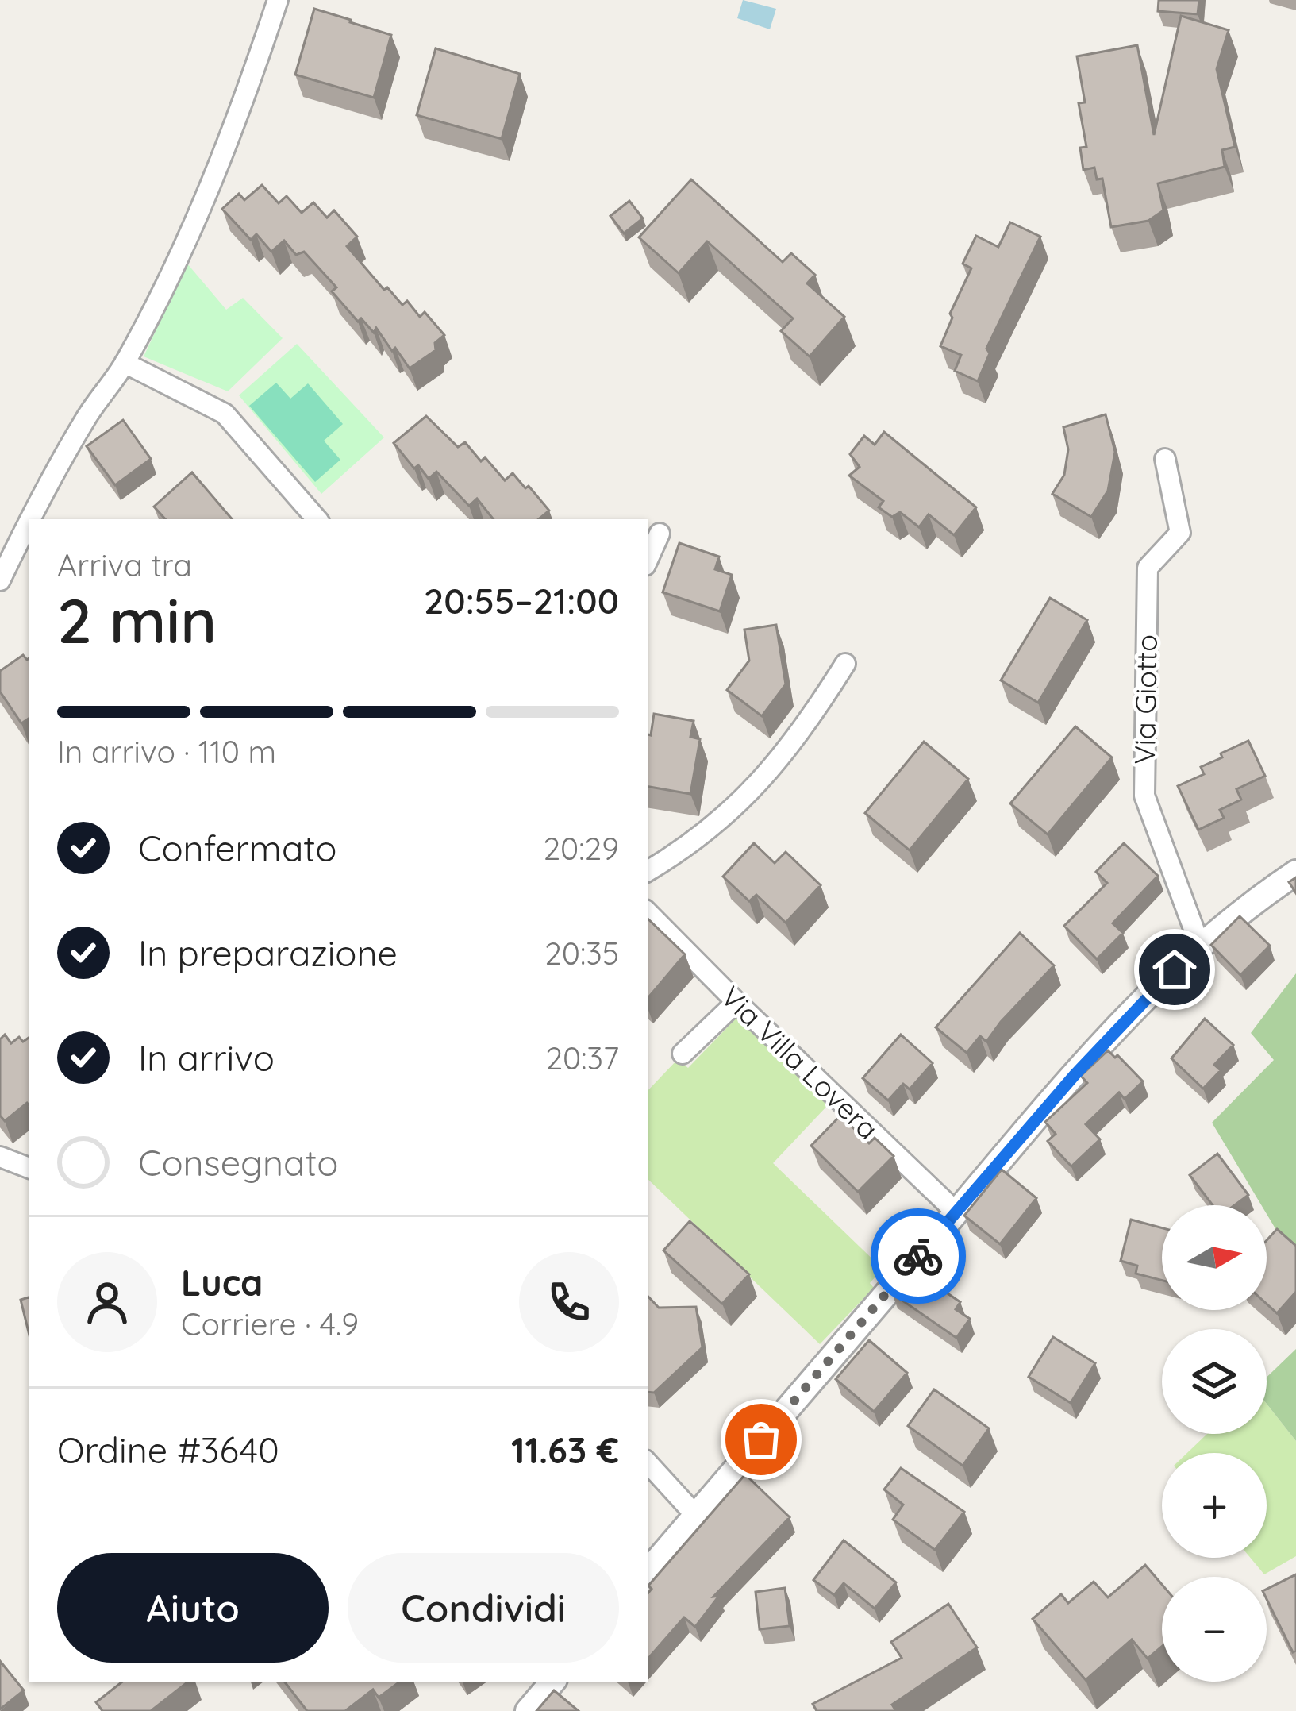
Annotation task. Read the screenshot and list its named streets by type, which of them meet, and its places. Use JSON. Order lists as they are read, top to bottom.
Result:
{
  "streets": {
    "street": ["Via Giotto", "Via Villa Lovera"]
  },
  "north": "right",
  "page": {
    "heading": ["2 min", "Arriva tra", "20:55–21:00"],
    "panel": [
      "Luca",
      "Corriere · 4.9",
      "Ordine #3640",
      "11.63 €"
    ],
    "bar": "In arrivo · 110 m",
    "list": [
      ["Confermato", "20:29"],
      ["In preparazione", "20:35"],
      ["In arrivo", "20:37"],
      "Consegnato"
    ],
    "map_buttons": ["+", "−"],
    "buttons": ["Aiuto", "Condividi"]
  }
}
